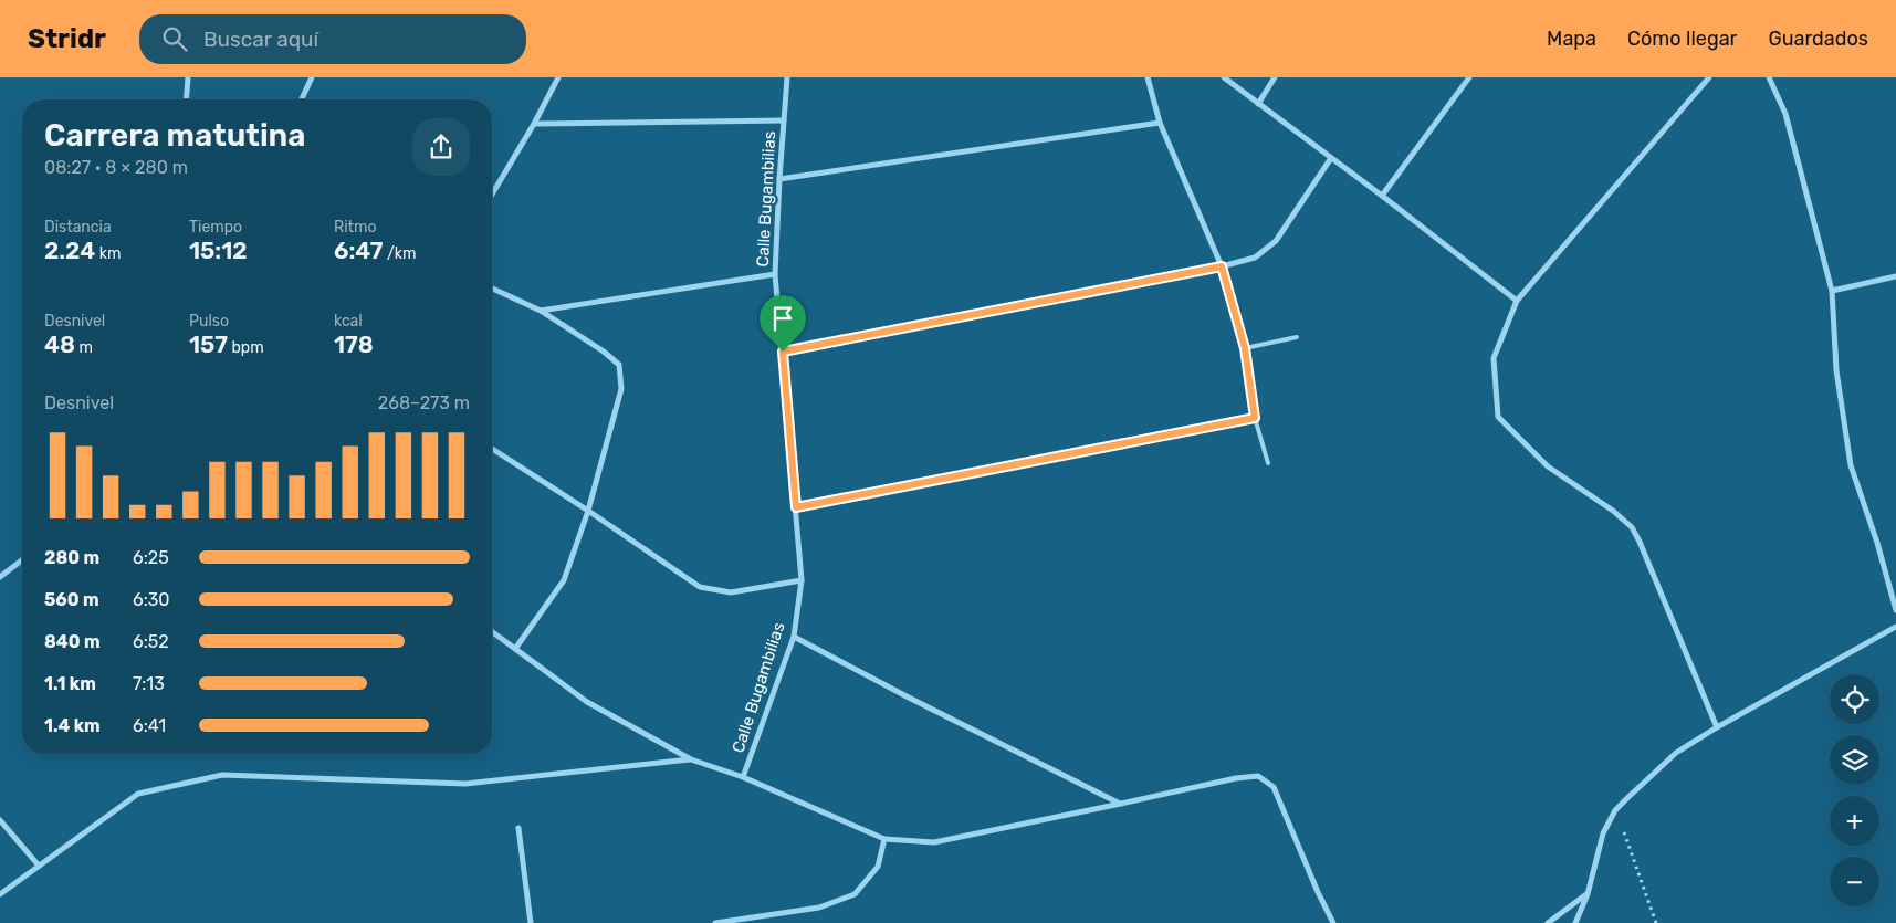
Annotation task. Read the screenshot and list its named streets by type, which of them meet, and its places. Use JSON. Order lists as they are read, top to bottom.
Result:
{
  "streets": {
    "street": ["Calle Bugambilias"]
  },
  "page": {
    "header": "Stridr",
    "search": "Buscar aquí",
    "nav": ["Mapa", "Cómo llegar", "Guardados"],
    "heading": ["Carrera matutina", "08:27 · 8 × 280 m"],
    "stats": [
      ["Distancia", "2.24 km"],
      ["Tiempo", "15:12"],
      ["Ritmo", "6:47 /km"],
      ["Desnivel", "48 m"],
      ["Pulso", "157 bpm"],
      ["kcal", "178"]
    ],
    "chart": ["Desnivel", "268–273 m"],
    "list": [
      {
        "name": "280 m",
        "note": "6:25"
      },
      {
        "name": "560 m",
        "note": "6:30"
      },
      {
        "name": "840 m",
        "note": "6:52"
      },
      {
        "name": "1.1 km",
        "note": "7:13"
      },
      {
        "name": "1.4 km",
        "note": "6:41"
      }
    ],
    "map_buttons": ["+", "−"]
  }
}
